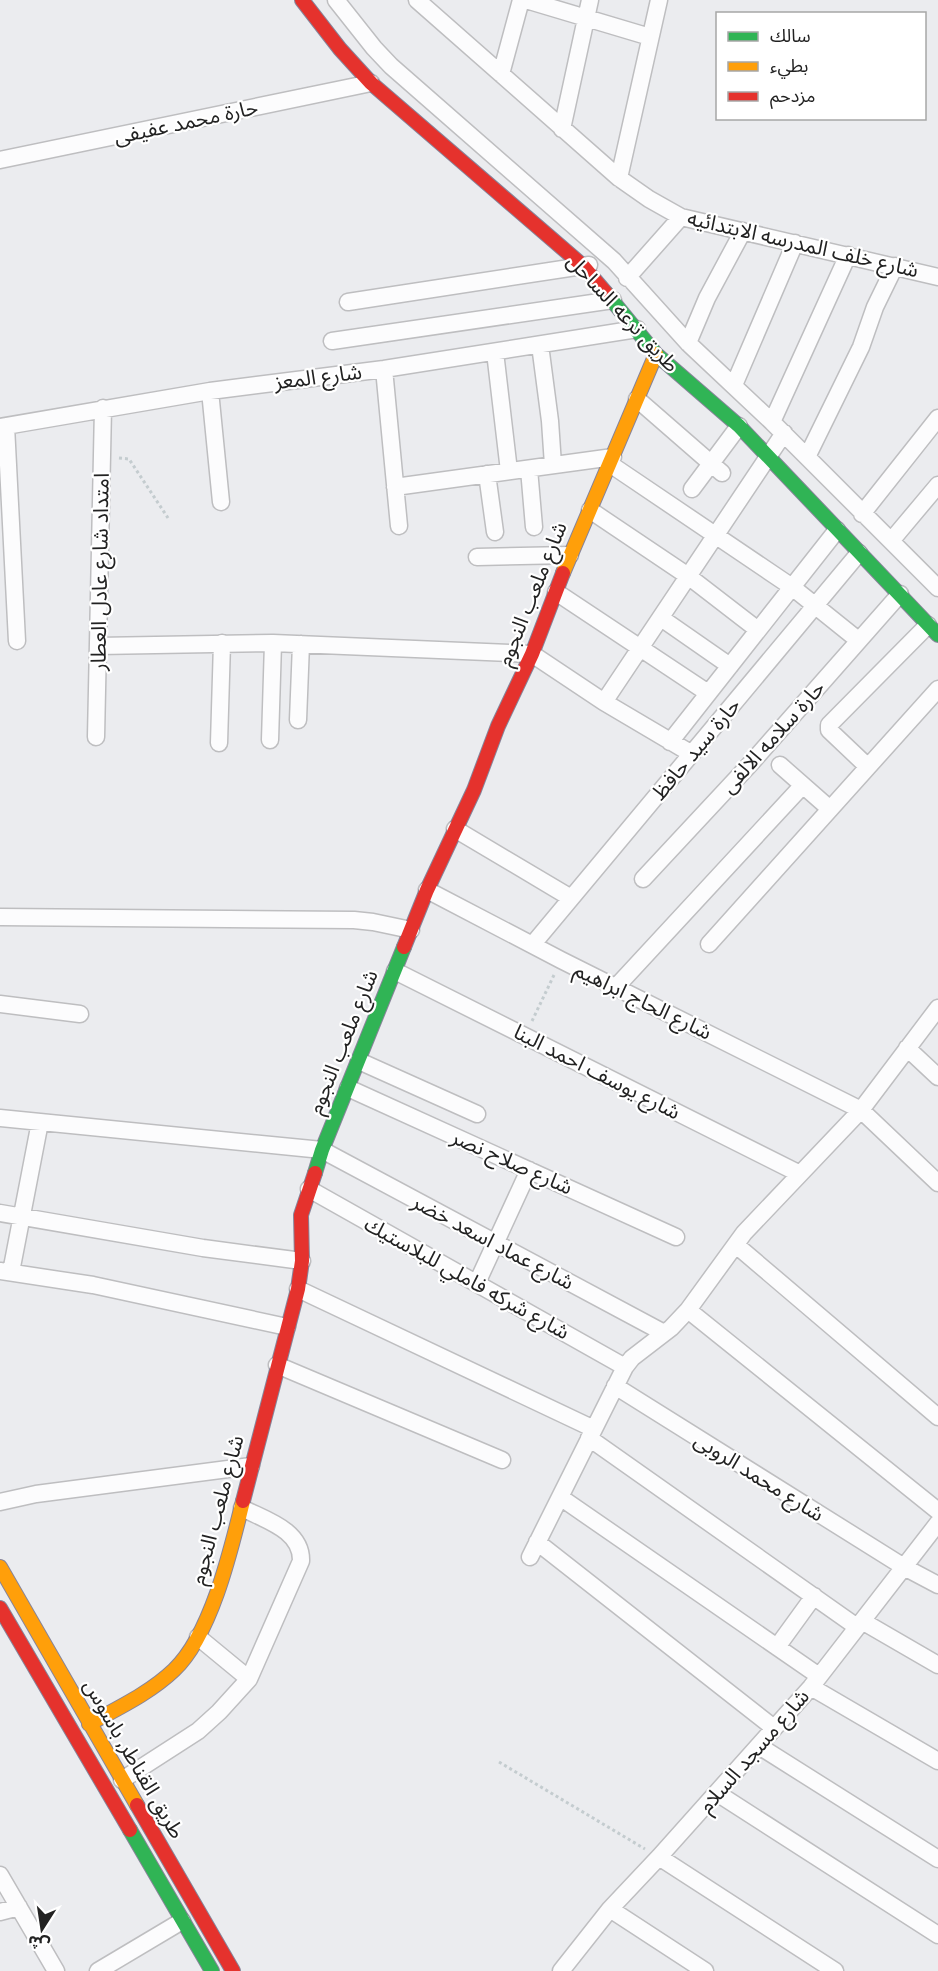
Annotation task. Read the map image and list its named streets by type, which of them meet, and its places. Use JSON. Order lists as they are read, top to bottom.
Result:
{
  "streets": {
    "street": [
      "حارة محمد عفيفى",
      "شارع خلف المدرسه الابتدائيه",
      "طريق ترعه الساحل",
      "شارع المعز",
      "امتداد شارع عادل العطار",
      "شارع ملعب النجوم",
      "حارة سلامه الالفى",
      "حارة سيد حافظ",
      "شارع الحاج ابراهيم",
      "شارع يوسف احمد البنا",
      "شارع صلاح نصر",
      "شارع عماد اسعد خضر",
      "شارع شركه فاملي للبلاستيك",
      "شارع محمد الروبى",
      "شارع مسجد السلام",
      "طريق القناطر, باسوس"
    ]
  },
  "crossings": [
    ["حارة محمد عفيفى", "طريق ترعه الساحل"],
    ["طريق ترعه الساحل", "شارع المعز"],
    ["طريق ترعه الساحل", "شارع ملعب النجوم"],
    ["طريق ترعه الساحل", "حارة سلامه الالفى"],
    ["طريق ترعه الساحل", "حارة سيد حافظ"],
    ["شارع المعز", "امتداد شارع عادل العطار"],
    ["شارع ملعب النجوم", "شارع الحاج ابراهيم"],
    ["شارع ملعب النجوم", "شارع يوسف احمد البنا"],
    ["شارع ملعب النجوم", "شارع صلاح نصر"],
    ["شارع ملعب النجوم", "شارع عماد اسعد خضر"],
    ["شارع ملعب النجوم", "شارع شركه فاملي للبلاستيك"],
    ["شارع ملعب النجوم", "طريق القناطر, باسوس"],
    ["حارة سيد حافظ", "شارع الحاج ابراهيم"],
    ["شارع محمد الروبى", "شارع مسجد السلام"]
  ],
  "legend": ["سالك", "بطيء", "مزدحم"],
  "north": "bottom"
}
